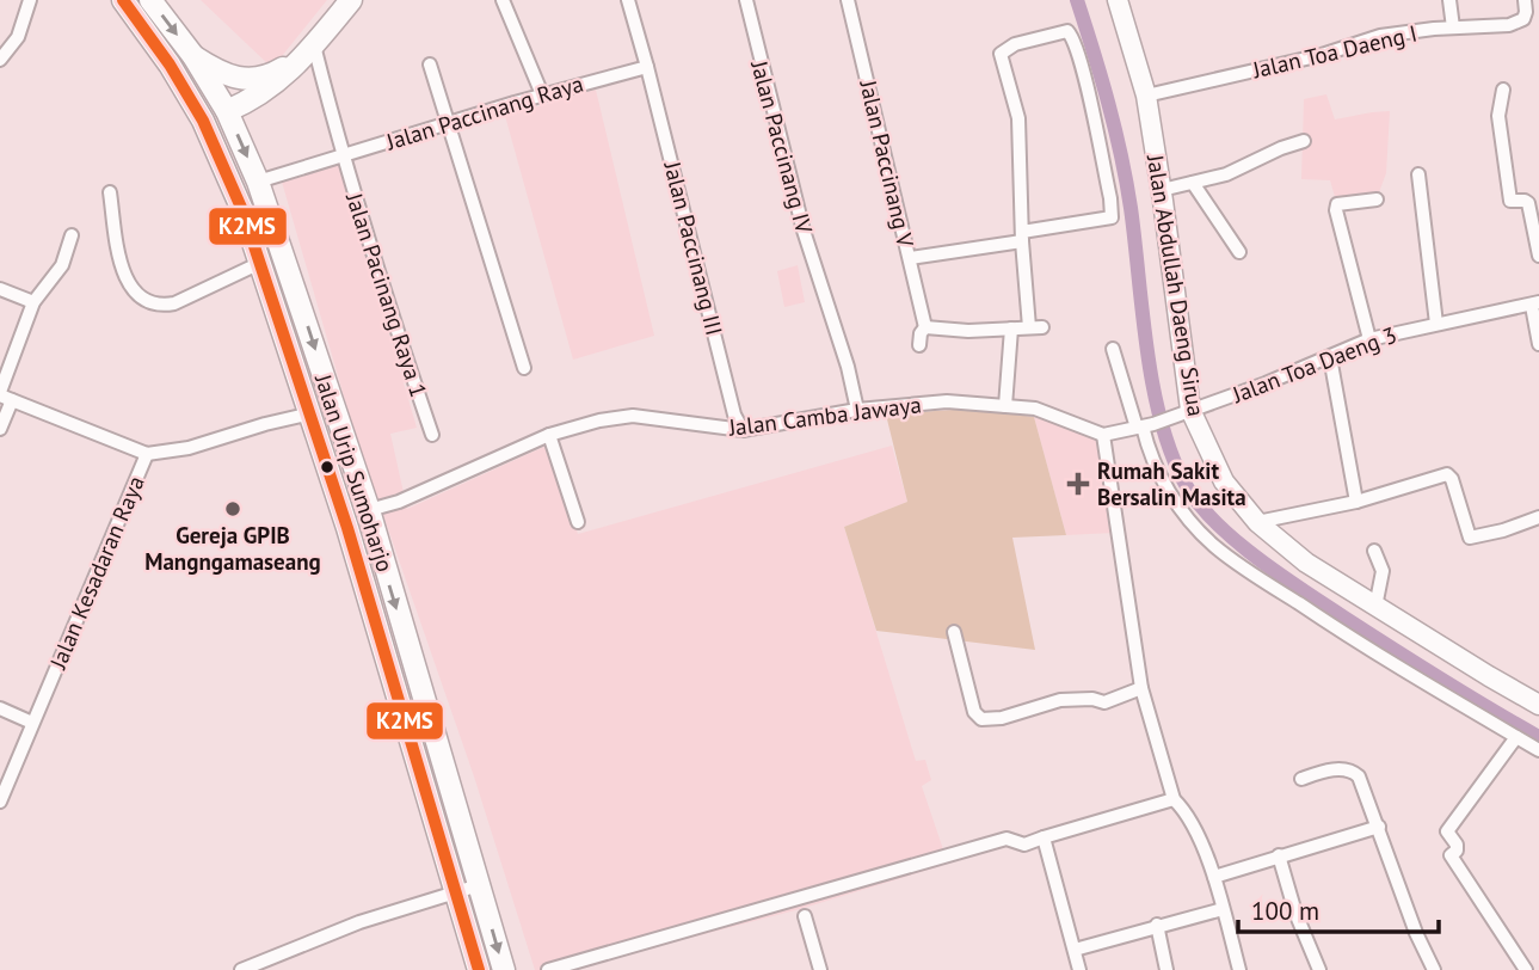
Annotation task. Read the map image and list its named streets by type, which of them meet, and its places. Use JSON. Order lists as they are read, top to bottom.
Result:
{
  "streets": {
    "main road": ["Jalan Abdullah Daeng Sirua", "Jalan Urip Sumoharjo"],
    "street": [
      "Jalan Toa Daeng I",
      "Jalan Paccinang Raya",
      "Jalan Paccinang IV",
      "Jalan Paccinang V",
      "Jalan Paccinang III",
      "Jalan Pacinang Raya 1",
      "Jalan Toa Daeng 3",
      "Jalan Camba Jawaya",
      "Jalan Kesadaran Raya"
    ]
  },
  "crossings": [
    ["Jalan Toa Daeng I", "Jalan Abdullah Daeng Sirua"],
    ["Jalan Paccinang Raya", "Jalan Paccinang III"],
    ["Jalan Paccinang Raya", "Jalan Pacinang Raya 1"],
    ["Jalan Paccinang Raya", "Jalan Urip Sumoharjo"],
    ["Jalan Paccinang IV", "Jalan Camba Jawaya"],
    ["Jalan Paccinang III", "Jalan Camba Jawaya"],
    ["Jalan Abdullah Daeng Sirua", "Jalan Toa Daeng 3"],
    ["Jalan Camba Jawaya", "Jalan Urip Sumoharjo"],
    ["Jalan Urip Sumoharjo", "Jalan Kesadaran Raya"]
  ],
  "places": {
    "health": ["Rumah Sakit Bersalin Masita"],
    "other": ["Gereja GPIB Mangngamaseang"]
  },
  "lines": ["transit line K2MS"],
  "scale_bar": "100 m"
}
